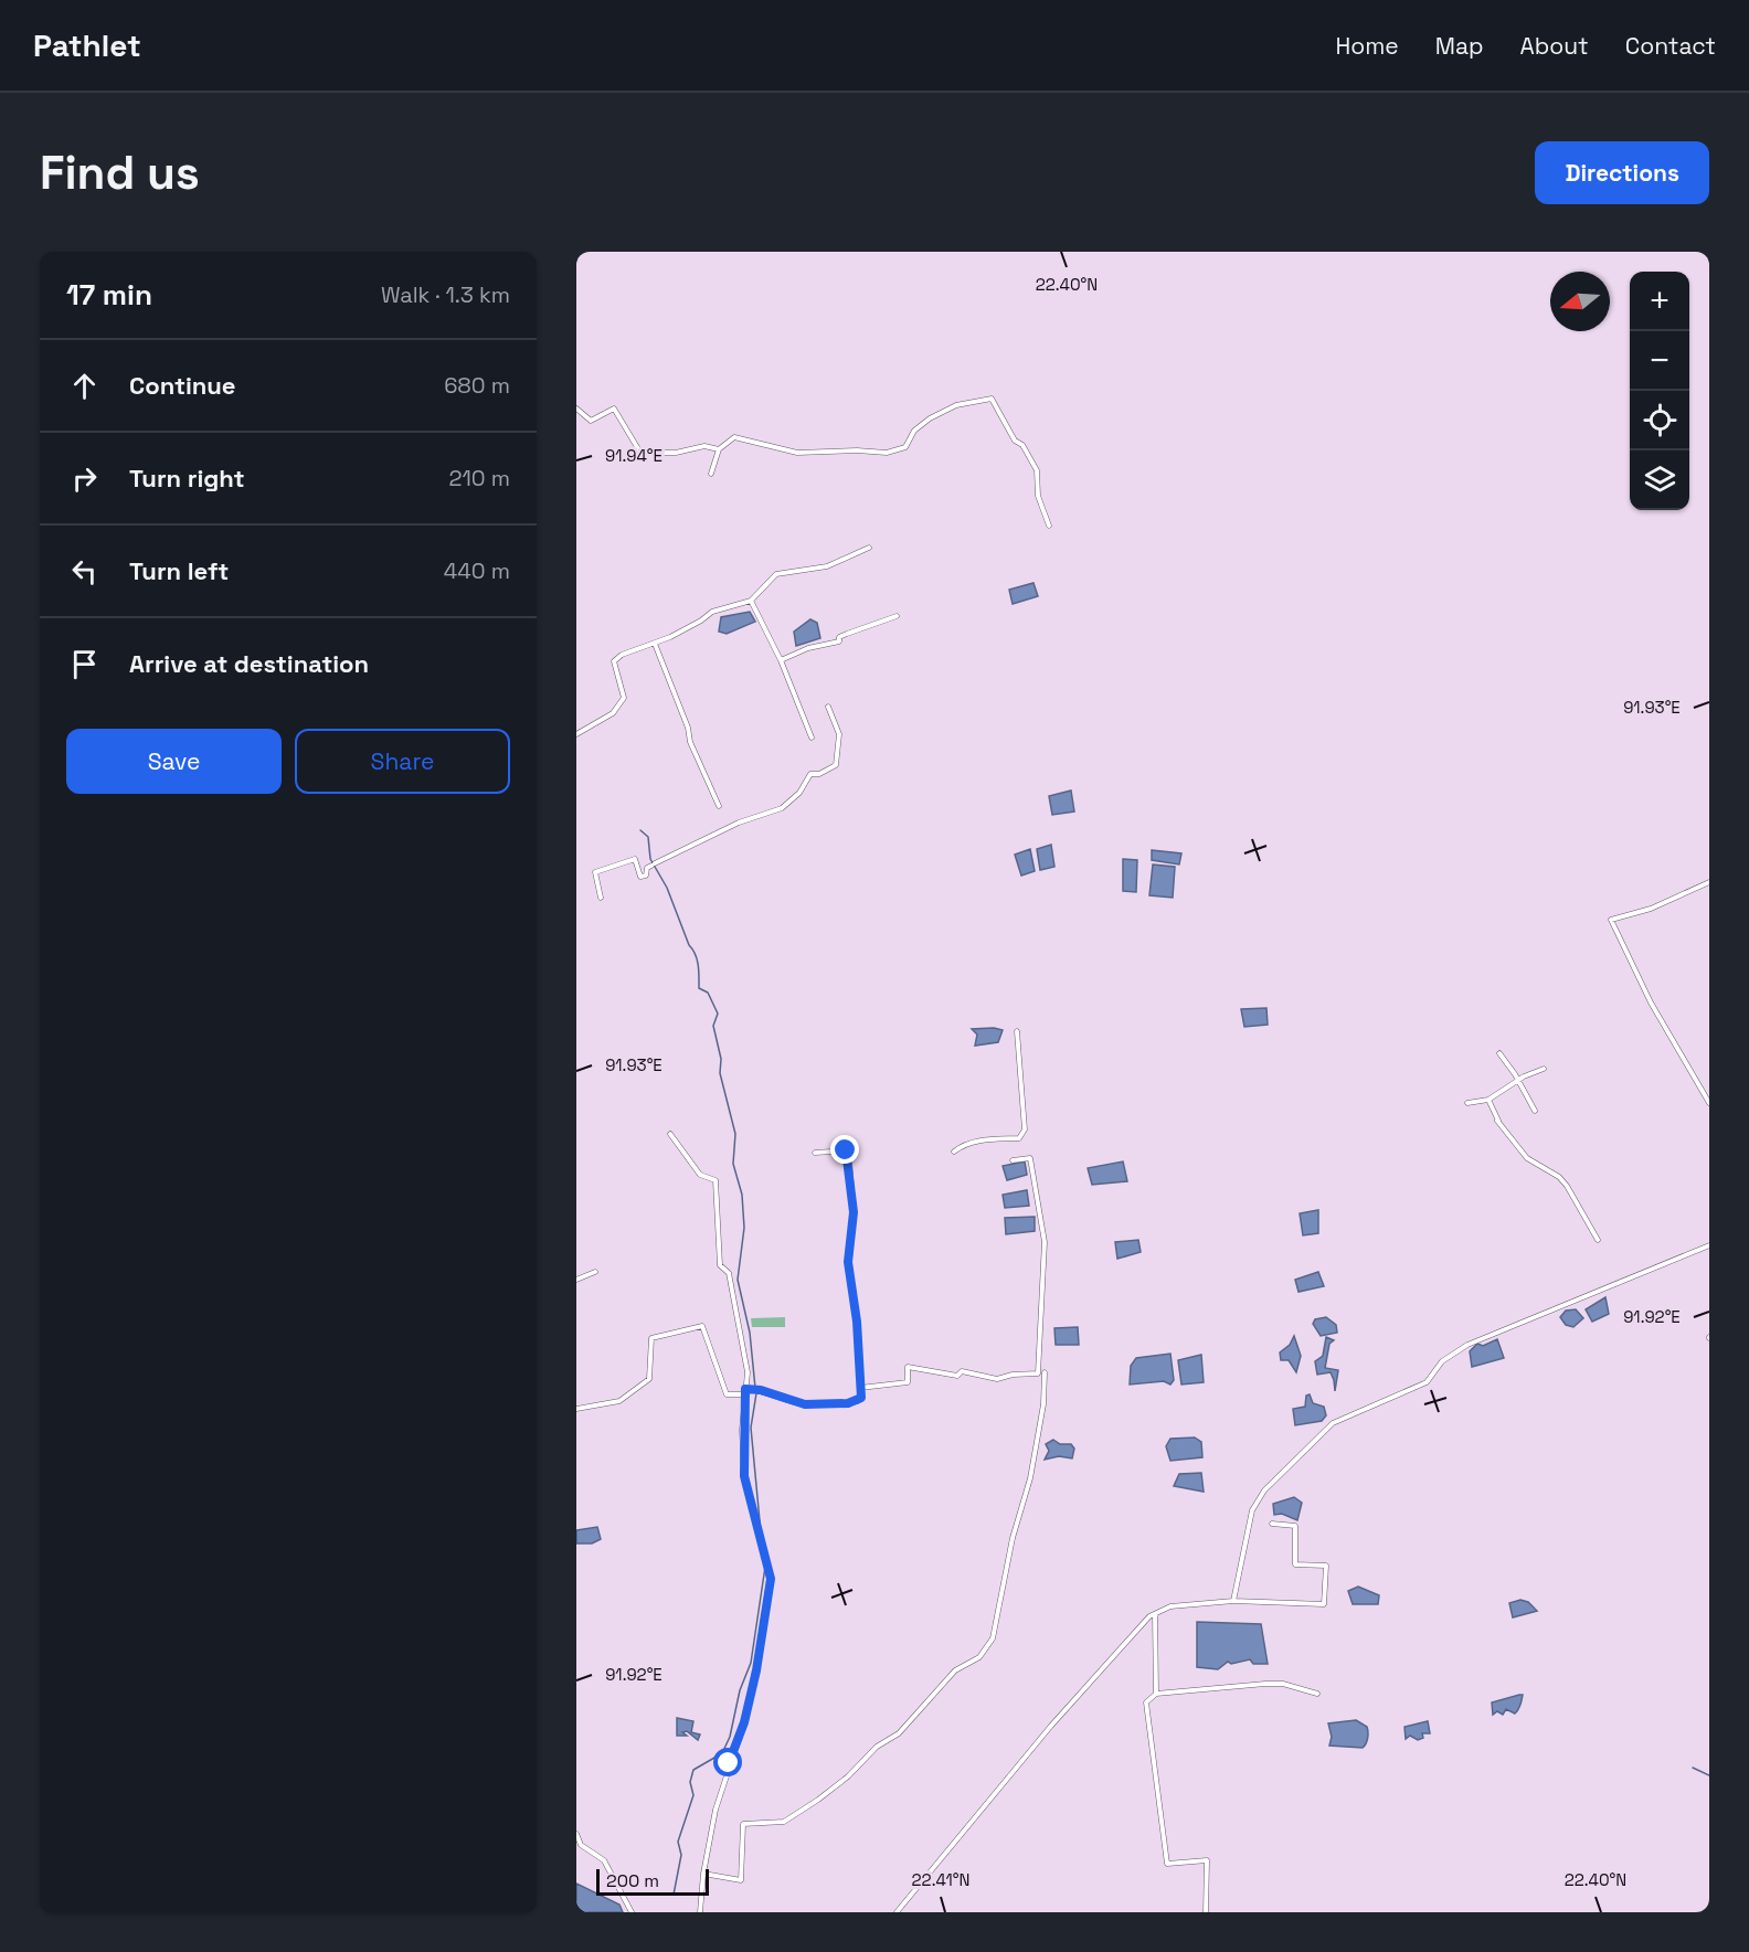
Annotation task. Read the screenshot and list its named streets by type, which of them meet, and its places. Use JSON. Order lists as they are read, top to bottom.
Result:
{
  "scale_bar": "200 m",
  "north": "left",
  "page": {
    "header": "Pathlet",
    "nav": [
      "Home",
      "Map",
      "About",
      "Contact"
    ],
    "buttons": [
      "Directions",
      ["Save", "Share"]
    ],
    "title": "Find us",
    "heading": ["17 min", "Walk · 1.3 km"],
    "map_buttons": ["+", "−"],
    "list": [
      ["Continue", "680 m"],
      ["Turn right", "210 m"],
      ["Turn left", "440 m"],
      "Arrive at destination"
    ],
    "scale": "200 m"
  },
  "coordinates": [
    "22.40°N",
    "91.94°E",
    "91.93°E",
    "91.92°E",
    "22.41°N"
  ]
}
